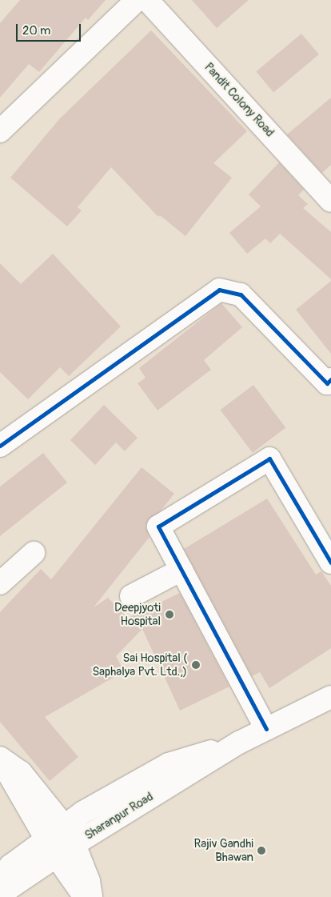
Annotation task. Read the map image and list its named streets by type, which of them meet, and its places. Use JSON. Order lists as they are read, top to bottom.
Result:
{
  "streets": {
    "street": ["Pandit Colony Road", "Sharanpur Road"]
  },
  "places": ["Deepjyoti Hospital", "Sai Hospital ( Saphalya Pvt. Ltd.,)", "Rajiv Gandhi Bhawan"],
  "scale_bar": "20 m"
}
